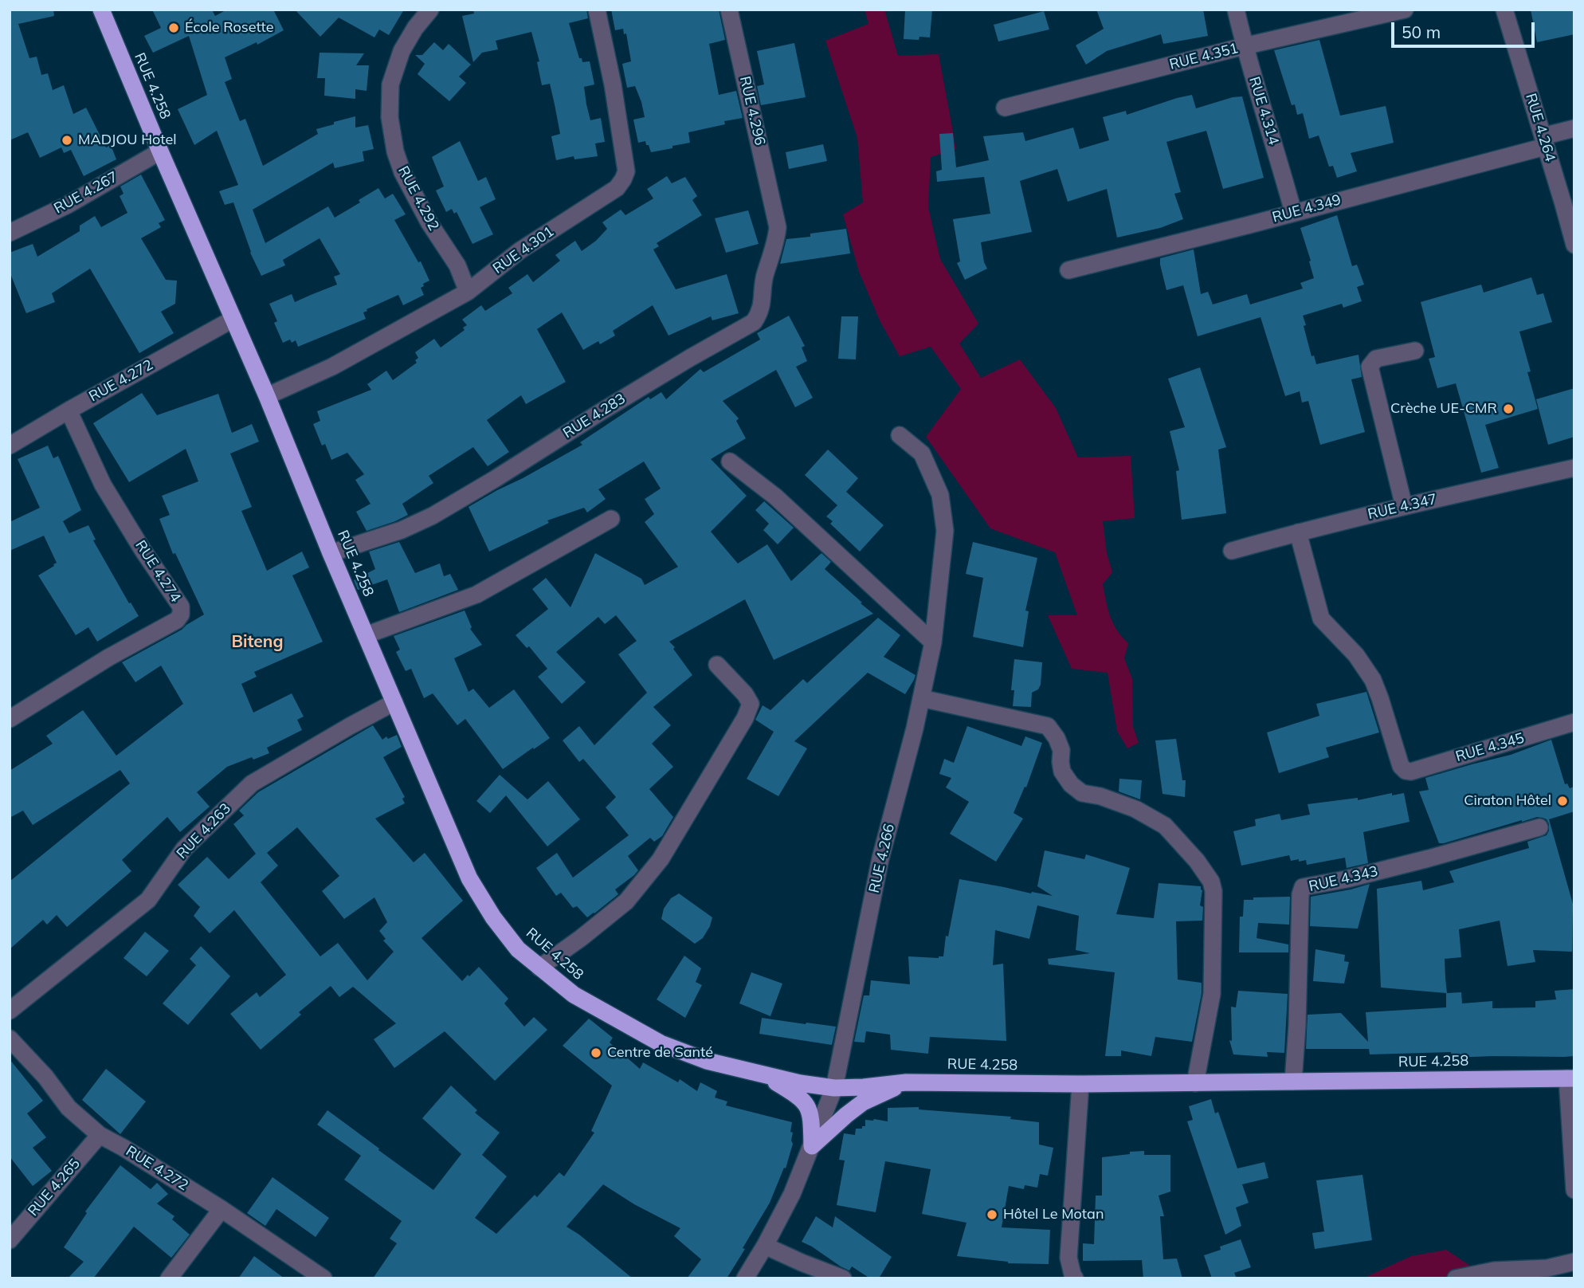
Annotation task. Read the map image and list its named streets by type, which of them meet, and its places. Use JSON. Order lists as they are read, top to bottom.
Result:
{
  "streets": {
    "highway": ["RUE 4.258"],
    "street": [
      "RUE 4.351",
      "RUE 4.296",
      "RUE 4.314",
      "RUE 4.264",
      "RUE 4.267",
      "RUE 4.292",
      "RUE 4.349",
      "RUE 4.301",
      "RUE 4.272",
      "RUE 4.283",
      "RUE 4.347",
      "RUE 4.274",
      "RUE 4.345",
      "RUE 4.263",
      "RUE 4.266",
      "RUE 4.343",
      "RUE 4.265"
    ]
  },
  "crossings": [
    ["RUE 4.351", "RUE 4.314"],
    ["RUE 4.258", "RUE 4.267"],
    ["RUE 4.258", "RUE 4.301"],
    ["RUE 4.258", "RUE 4.272"],
    ["RUE 4.258", "RUE 4.283"],
    ["RUE 4.258", "RUE 4.263"],
    ["RUE 4.258", "RUE 4.266"],
    ["RUE 4.258", "RUE 4.343"],
    ["RUE 4.296", "RUE 4.283"],
    ["RUE 4.314", "RUE 4.349"],
    ["RUE 4.264", "RUE 4.349"],
    ["RUE 4.292", "RUE 4.301"],
    ["RUE 4.272", "RUE 4.274"],
    ["RUE 4.272", "RUE 4.265"],
    ["RUE 4.347", "RUE 4.345"]
  ],
  "districts": ["Biteng"],
  "places": [
    "École Rosette",
    "MADJOU Hotel",
    "Crèche UE-CMR",
    "Ciraton Hôtel",
    "Centre de Santé",
    "Hôtel Le Motan"
  ],
  "scale_bar": "50 m"
}
